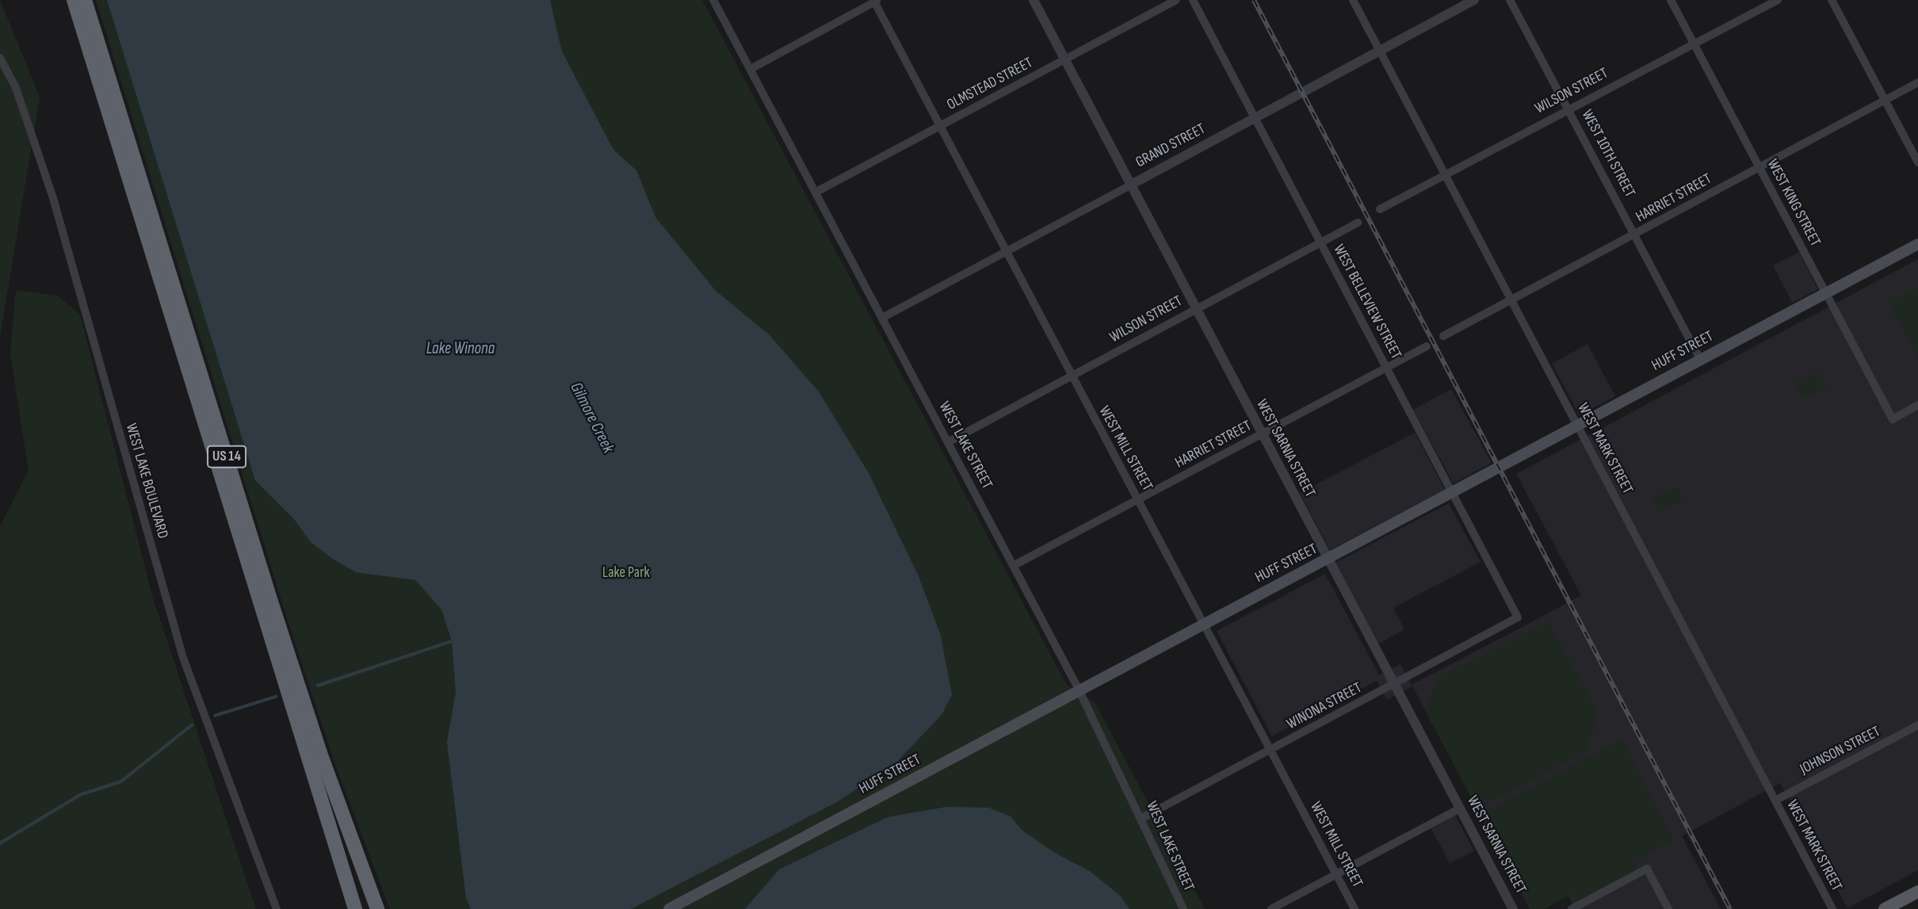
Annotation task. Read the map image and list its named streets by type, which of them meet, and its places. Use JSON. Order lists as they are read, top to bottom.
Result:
{
  "streets": {
    "highway": ["US 14"],
    "main road": ["HUFF STREET"],
    "street": [
      "OLMSTEAD STREET",
      "WILSON STREET",
      "GRAND STREET",
      "WEST 10TH STREET",
      "HARRIET STREET",
      "WEST KING STREET",
      "WEST BELLEVIEW STREET",
      "WEST LAKE STREET",
      "WEST MILL STREET",
      "WEST SARNIA STREET",
      "WEST MARK STREET",
      "WEST LAKE BOULEVARD",
      "WINONA STREET",
      "JOHNSON STREET"
    ]
  },
  "crossings": [
    ["OLMSTEAD STREET", "WEST LAKE STREET"],
    ["OLMSTEAD STREET", "WEST MILL STREET"],
    ["OLMSTEAD STREET", "WEST SARNIA STREET"],
    ["WILSON STREET", "WEST 10TH STREET"],
    ["WILSON STREET", "WEST KING STREET"],
    ["WILSON STREET", "WEST BELLEVIEW STREET"],
    ["WILSON STREET", "WEST LAKE STREET"],
    ["WILSON STREET", "WEST MILL STREET"],
    ["WILSON STREET", "WEST SARNIA STREET"],
    ["WILSON STREET", "WEST MARK STREET"],
    ["GRAND STREET", "WEST BELLEVIEW STREET"],
    ["GRAND STREET", "WEST LAKE STREET"],
    ["GRAND STREET", "WEST MILL STREET"],
    ["GRAND STREET", "WEST SARNIA STREET"],
    ["GRAND STREET", "WEST MARK STREET"],
    ["WEST 10TH STREET", "HARRIET STREET"],
    ["WEST 10TH STREET", "HUFF STREET"],
    ["HARRIET STREET", "WEST KING STREET"],
    ["HARRIET STREET", "WEST BELLEVIEW STREET"],
    ["HARRIET STREET", "WEST LAKE STREET"],
    ["HARRIET STREET", "WEST MILL STREET"],
    ["HARRIET STREET", "WEST SARNIA STREET"],
    ["HARRIET STREET", "WEST MARK STREET"],
    ["WEST KING STREET", "HUFF STREET"],
    ["WEST BELLEVIEW STREET", "HUFF STREET"],
    ["WEST BELLEVIEW STREET", "WINONA STREET"],
    ["HUFF STREET", "WEST LAKE STREET"],
    ["HUFF STREET", "WEST MILL STREET"],
    ["HUFF STREET", "WEST SARNIA STREET"],
    ["HUFF STREET", "WEST MARK STREET"],
    ["WEST LAKE STREET", "WINONA STREET"],
    ["WEST MILL STREET", "WINONA STREET"],
    ["WEST SARNIA STREET", "WINONA STREET"],
    ["WEST MARK STREET", "JOHNSON STREET"]
  ],
  "water": ["Lake Winona", "Gilmore Creek"],
  "parks": ["Lake Park"]
}
